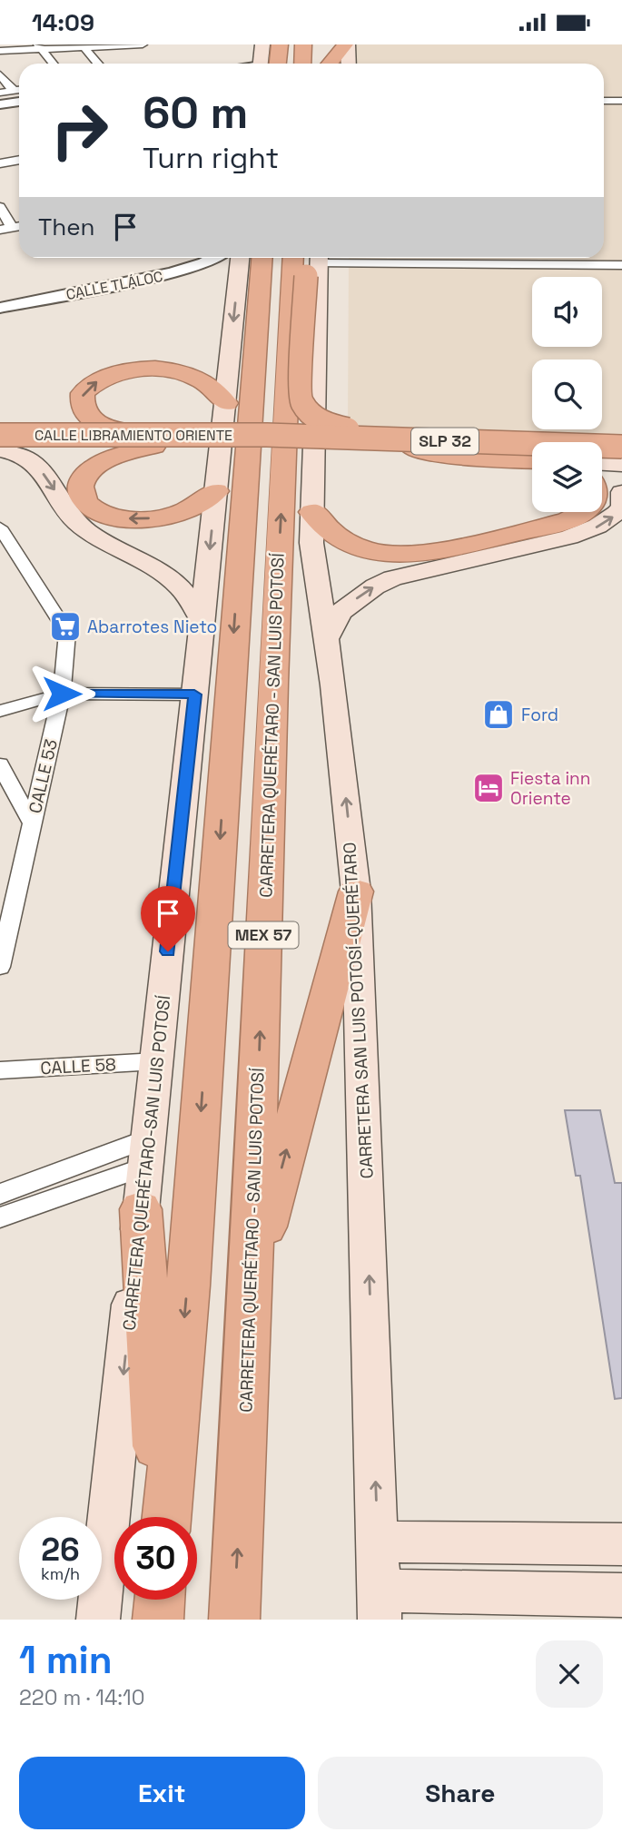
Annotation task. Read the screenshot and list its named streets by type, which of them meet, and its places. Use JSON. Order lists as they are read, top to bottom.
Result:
{
  "streets": {
    "highway": [
      "CALLE LIBRAMIENTO ORIENTE",
      "SLP 32",
      "CARRETERA QUERÉTARO - SAN LUIS POTOSÍ",
      "MEX 57"
    ],
    "main road": ["CARRETERA SAN LUIS POTOSÍ-QUERÉTARO", "CARRETERA QUERÉTARO-SAN LUIS POTOSÍ"],
    "street": ["CALLE TLÁLOC", "CALLE 53", "CALLE 58"]
  },
  "crossings": [
    ["CALLE LIBRAMIENTO ORIENTE", "SLP 32"],
    ["SLP 32", "CARRETERA QUERÉTARO - SAN LUIS POTOSÍ"],
    ["SLP 32", "CARRETERA SAN LUIS POTOSÍ-QUERÉTARO"],
    ["CARRETERA QUERÉTARO - SAN LUIS POTOSÍ", "CARRETERA SAN LUIS POTOSÍ-QUERÉTARO"],
    ["CALLE 58", "CARRETERA QUERÉTARO-SAN LUIS POTOSÍ"]
  ],
  "one_way": ["CARRETERA SAN LUIS POTOSÍ-QUERÉTARO", "CARRETERA QUERÉTARO-SAN LUIS POTOSÍ"],
  "places": {
    "supermarket": ["Abarrotes Nieto"],
    "shop": ["Ford"],
    "hotel": ["Fiesta inn Oriente"]
  },
  "page": {
    "status": "14:09",
    "turn": ["60 m", "Turn right"],
    "then": "Then",
    "speed": "26 km/h",
    "limit": "30",
    "heading": ["1 min", "220 m · 14:10"],
    "buttons": ["Exit", "Share"]
  }
}
